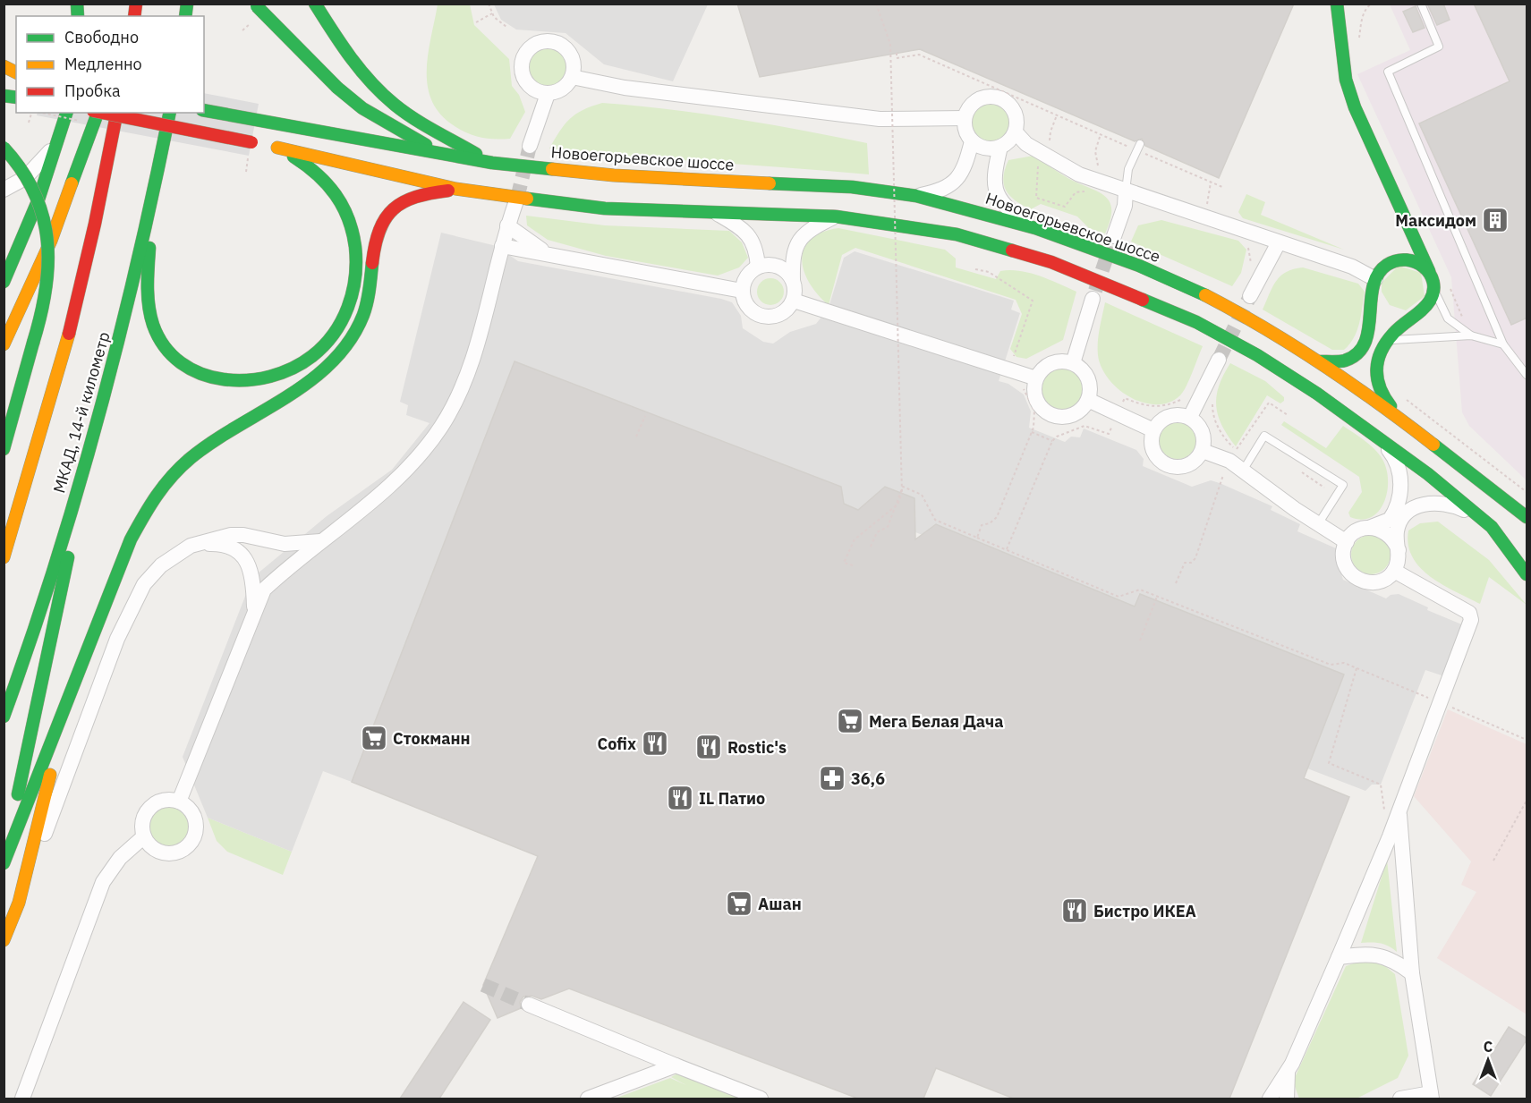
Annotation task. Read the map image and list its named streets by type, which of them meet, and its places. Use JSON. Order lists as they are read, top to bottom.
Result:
{
  "streets": {
    "main road": ["Новоегорьевское шоссе", "МКАД, 14-й километр"]
  },
  "places": {
    "building": ["Максидом"],
    "supermarket": ["Мега Белая Дача", "Стокманн", "Ашан"],
    "restaurant": [
      "Cofix",
      "Rostic's",
      "IL Патио",
      "Бистро ИКЕА"
    ],
    "pharmacy": ["36,6"]
  },
  "legend": ["Свободно", "Медленно", "Пробка"],
  "north": "top"
}
